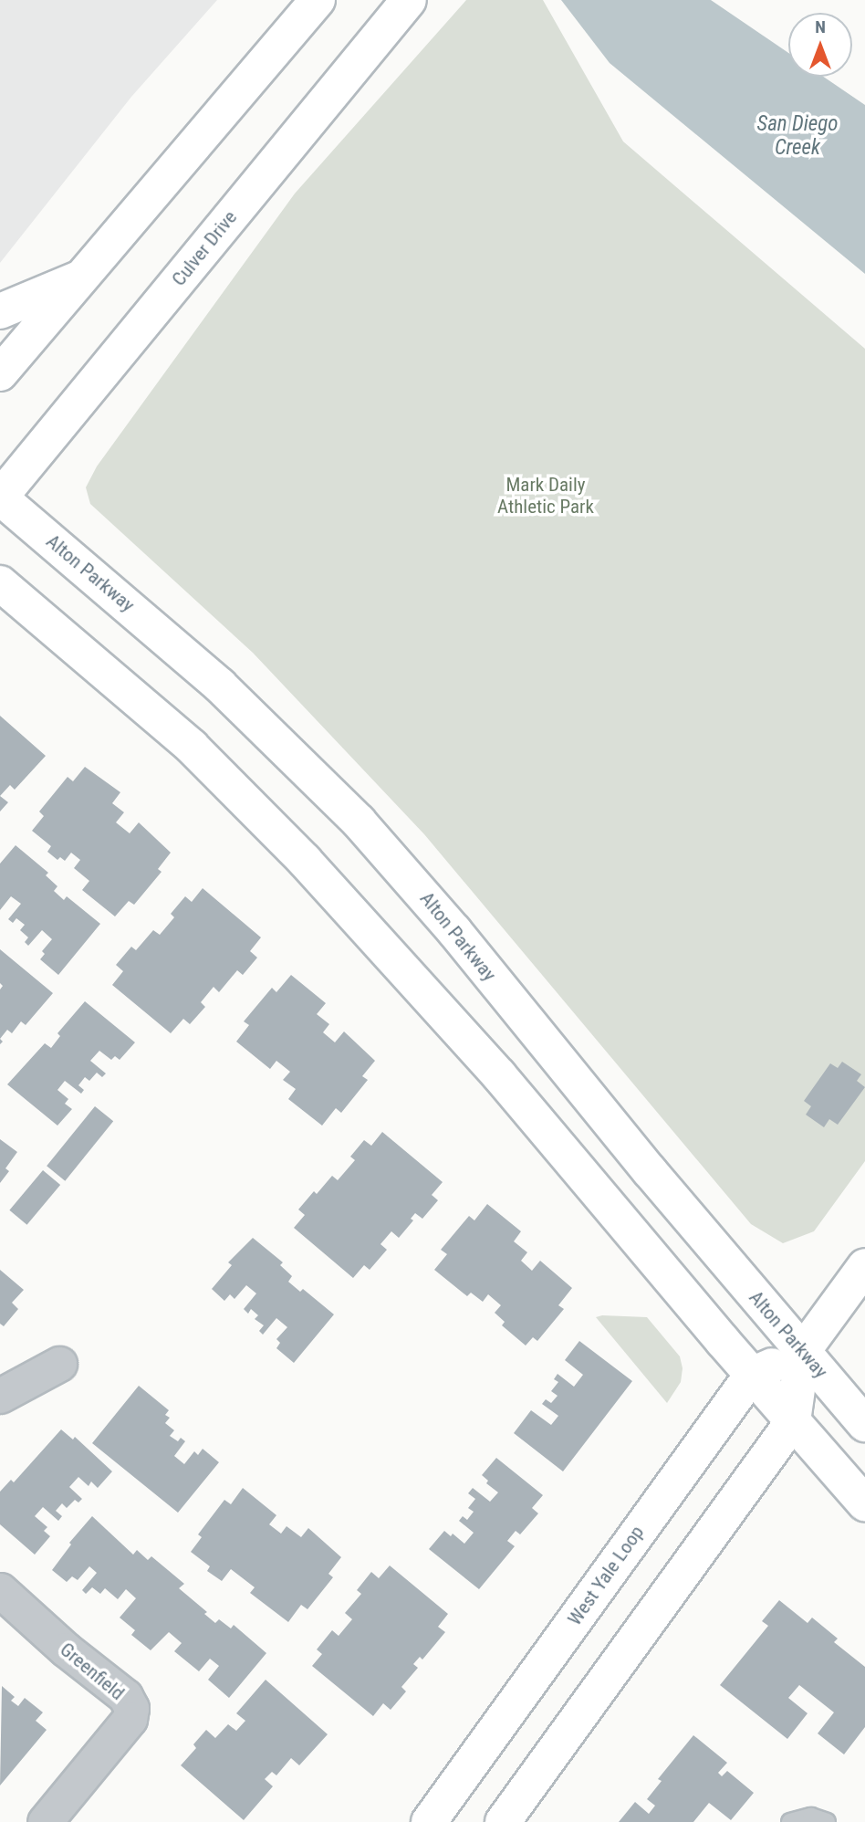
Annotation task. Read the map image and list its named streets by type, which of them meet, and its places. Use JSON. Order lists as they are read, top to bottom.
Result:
{
  "streets": {
    "main road": ["Culver Drive", "Alton Parkway", "West Yale Loop"],
    "street": ["Greenfield"]
  },
  "crossings": [
    ["Culver Drive", "Alton Parkway"],
    ["Alton Parkway", "West Yale Loop"]
  ],
  "water": ["San Diego Creek"],
  "parks": ["Mark Daily Athletic Park"],
  "north": "top"
}
